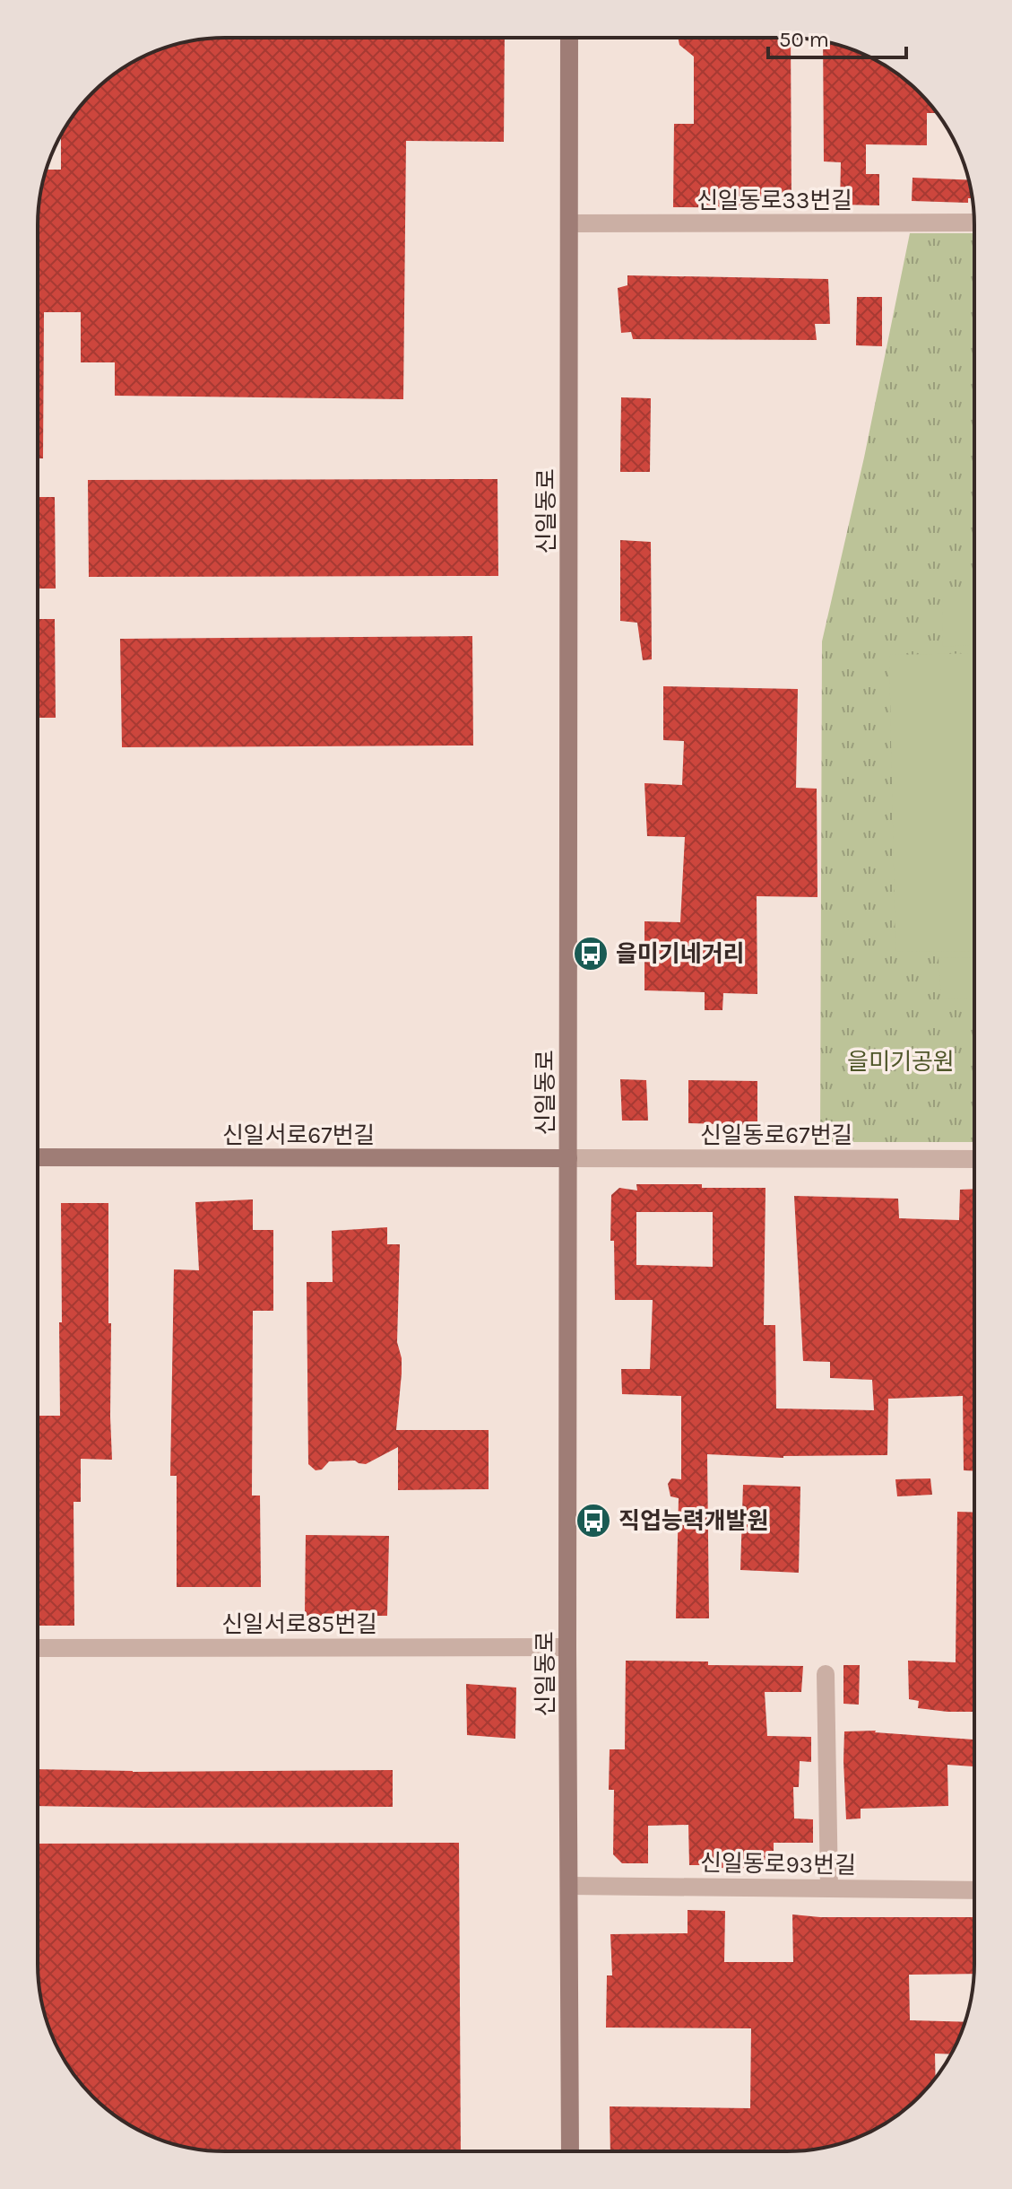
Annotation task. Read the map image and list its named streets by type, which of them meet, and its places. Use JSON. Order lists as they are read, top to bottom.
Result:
{
  "streets": {
    "main road": ["신일동로", "신일서로67번길"],
    "street": [
      "신일동로33번길",
      "신일동로67번길",
      "신일서로85번길",
      "신일동로93번길"
    ]
  },
  "crossings": [
    ["신일동로33번길", "신일동로"],
    ["신일동로", "신일서로67번길"],
    ["신일동로", "신일동로67번길"],
    ["신일동로", "신일서로85번길"],
    ["신일동로", "신일동로93번길"],
    ["신일서로67번길", "신일동로67번길"]
  ],
  "parks": ["을미기공원"],
  "places": {
    "bus stop": ["을미기네거리", "직업능력개발원"]
  },
  "scale_bar": "50 m"
}
